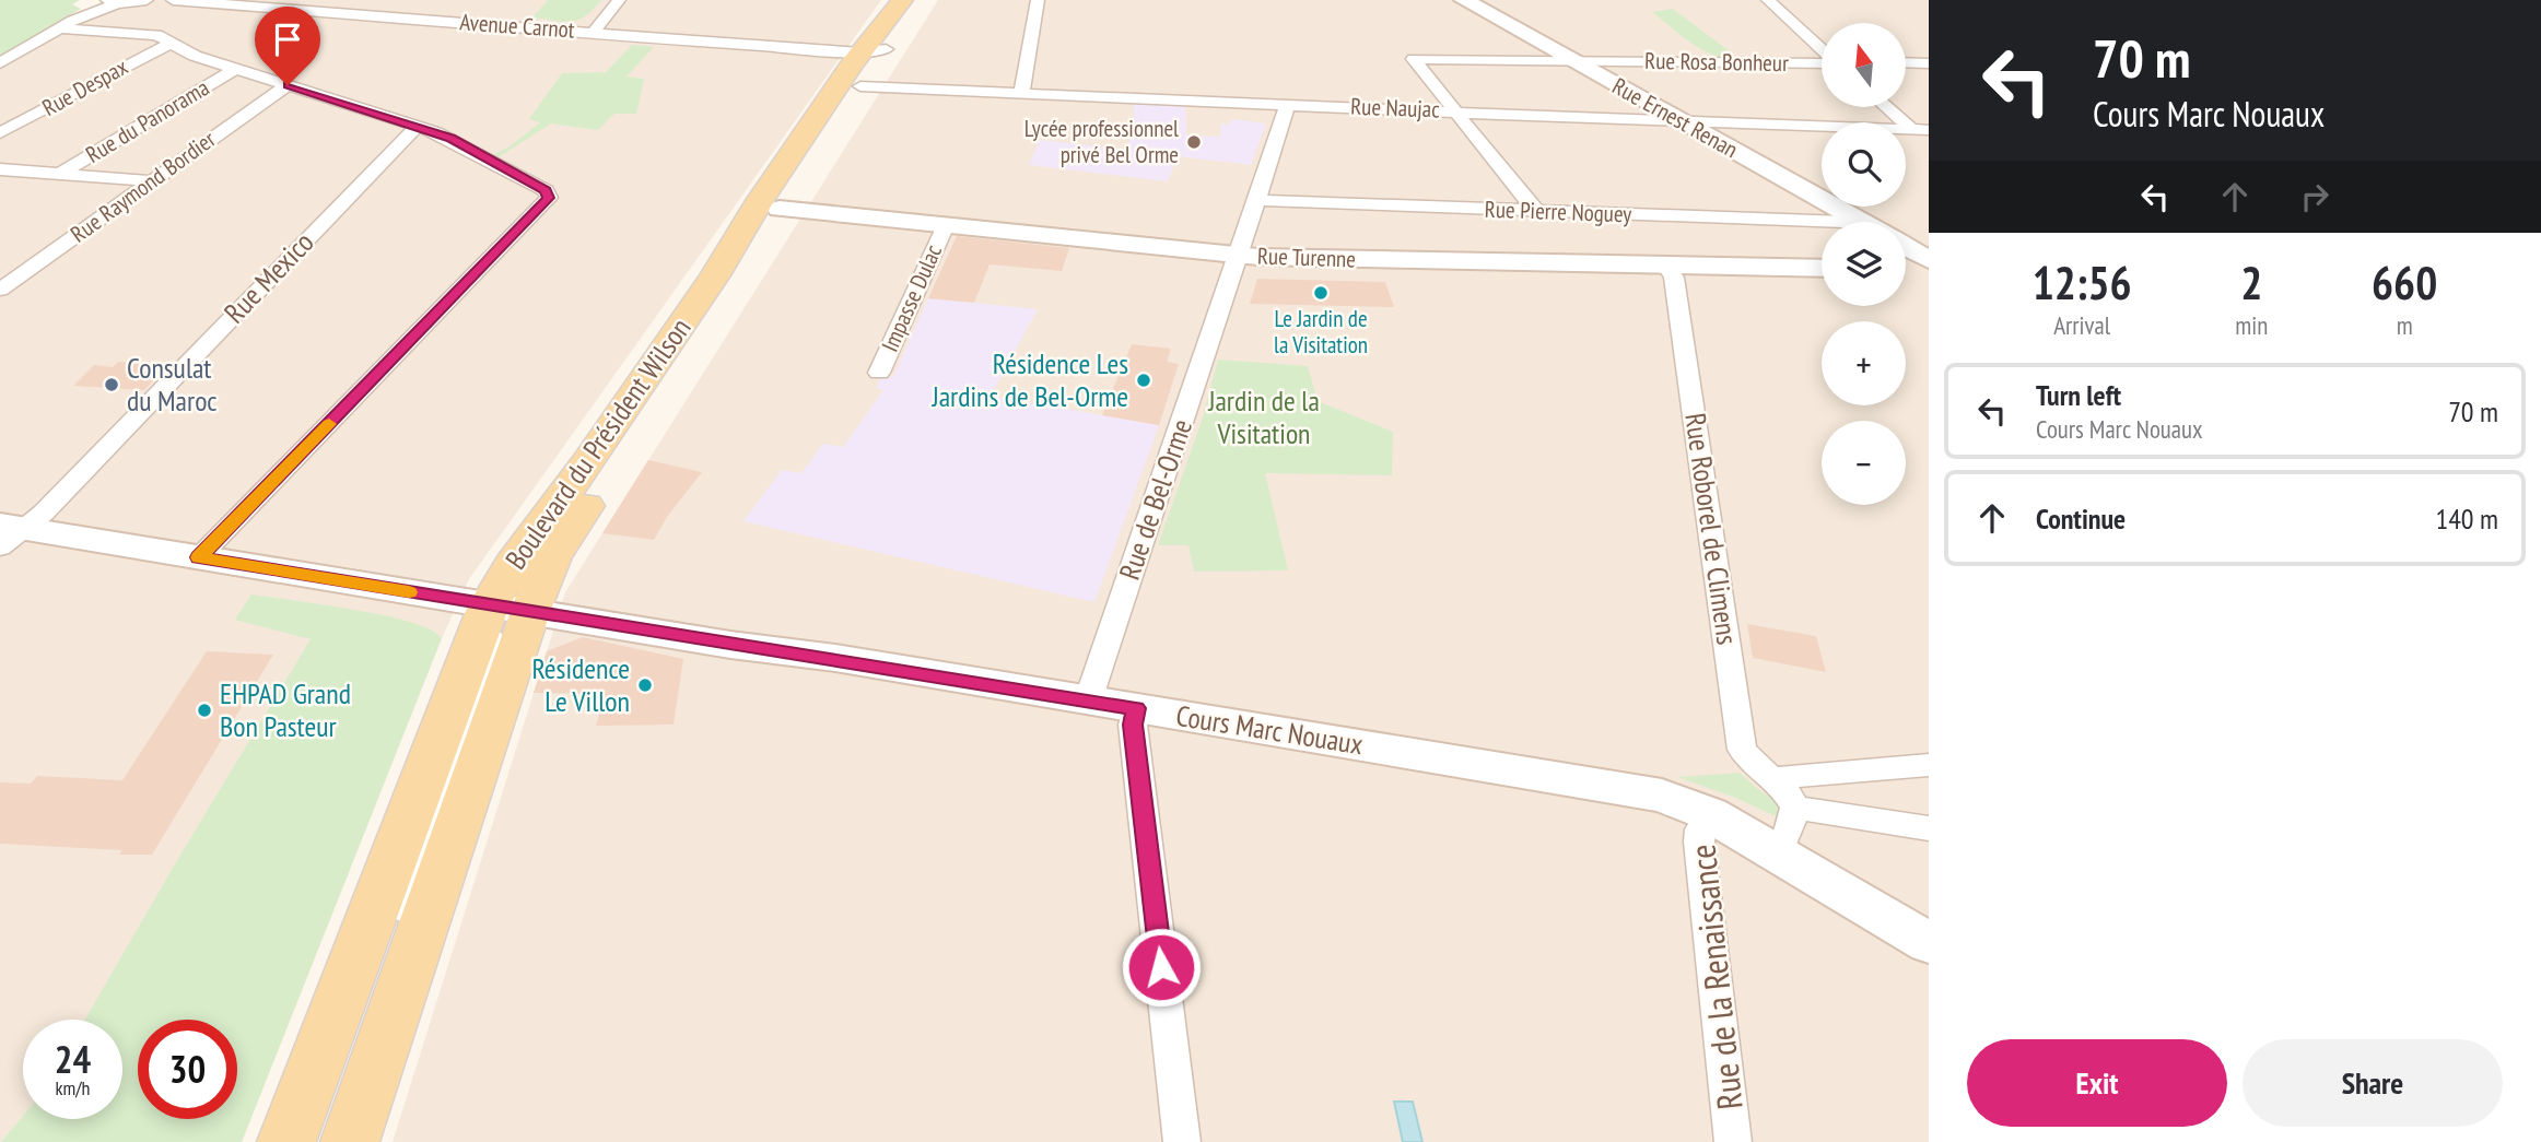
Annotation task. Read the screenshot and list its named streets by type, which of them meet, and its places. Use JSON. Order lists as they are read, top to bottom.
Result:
{
  "streets": {
    "main road": ["Boulevard du Président Wilson"],
    "street": [
      "Avenue Carnot",
      "Rue Rosa Bonheur",
      "Rue Despax",
      "Rue Naujac",
      "Rue Ernest Renan",
      "Rue du Panorama",
      "Rue Raymond Bordier",
      "Rue Pierre Noguey",
      "Rue Turenne",
      "Rue Mexico",
      "Impasse Dulac",
      "Rue de Bel-Orme",
      "Rue Roborel de Climens",
      "Cours Marc Nouaux",
      "Rue de la Renaissance"
    ]
  },
  "crossings": [
    ["Avenue Carnot", "Boulevard du Président Wilson"],
    ["Rue Rosa Bonheur", "Rue Naujac"],
    ["Rue Rosa Bonheur", "Rue Ernest Renan"],
    ["Rue Naujac", "Rue Ernest Renan"],
    ["Rue Naujac", "Boulevard du Président Wilson"],
    ["Rue Naujac", "Rue de Bel-Orme"],
    ["Rue Ernest Renan", "Rue Pierre Noguey"],
    ["Rue Pierre Noguey", "Rue de Bel-Orme"],
    ["Rue Turenne", "Impasse Dulac"],
    ["Rue Turenne", "Boulevard du Président Wilson"],
    ["Rue Turenne", "Rue de Bel-Orme"],
    ["Rue Turenne", "Rue Roborel de Climens"],
    ["Rue Mexico", "Cours Marc Nouaux"],
    ["Boulevard du Président Wilson", "Cours Marc Nouaux"],
    ["Rue de Bel-Orme", "Cours Marc Nouaux"],
    ["Cours Marc Nouaux", "Rue de la Renaissance"]
  ],
  "parks": ["Jardin de la Visitation"],
  "places": [
    "Lycée professionnel privé Bel Orme",
    "Le Jardin de la Visitation",
    "Résidence Les Jardins de Bel-Orme",
    "Consulat du Maroc",
    "Résidence Le Villon",
    "EHPAD Grand Bon Pasteur"
  ],
  "north": "top",
  "page": {
    "turn": ["70 m", "Cours Marc Nouaux"],
    "map_buttons": ["+", "−"],
    "eta": [
      "12:56",
      "Arrival",
      "2",
      "min",
      "660",
      "m"
    ],
    "list": [
      {
        "name": "Turn left",
        "note": "Cours Marc Nouaux",
        "value": "70 m"
      },
      {
        "name": "Continue",
        "value": "140 m"
      }
    ],
    "speed": "24 km/h",
    "limit": "30",
    "buttons": ["Exit", "Share"]
  }
}
